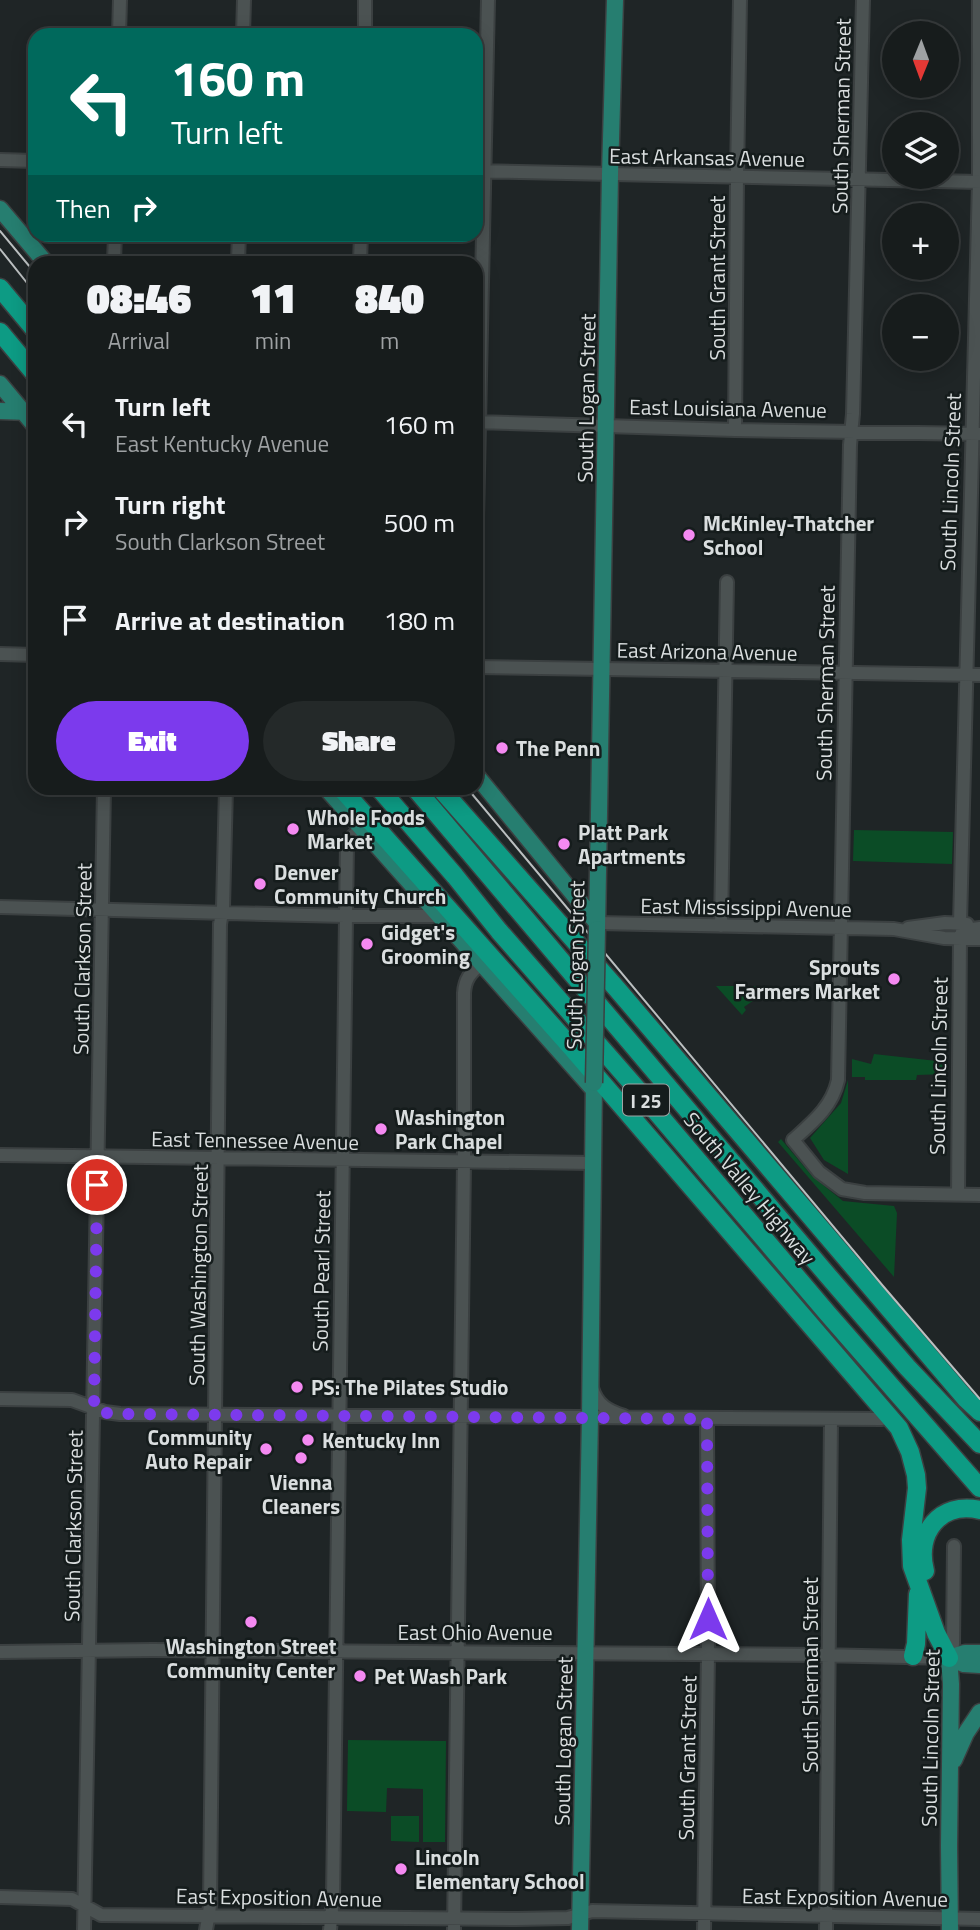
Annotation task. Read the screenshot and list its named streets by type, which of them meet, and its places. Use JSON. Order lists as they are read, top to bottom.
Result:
{
  "streets": {
    "highway": ["I 25", "South Valley Highway"],
    "main road": ["South Logan Street", "South Lincoln Street", "East Ohio Avenue"],
    "street": [
      "South Sherman Street",
      "East Arkansas Avenue",
      "South Grant Street",
      "East Louisiana Avenue",
      "East Arizona Avenue",
      "East Mississippi Avenue",
      "South Clarkson Street",
      "East Tennessee Avenue",
      "South Pearl Street",
      "South Washington Street",
      "East Exposition Avenue"
    ]
  },
  "crossings": [
    ["South Sherman Street", "East Arkansas Avenue"],
    ["South Sherman Street", "East Louisiana Avenue"],
    ["South Sherman Street", "South Lincoln Street"],
    ["South Sherman Street", "East Arizona Avenue"],
    ["South Sherman Street", "East Mississippi Avenue"],
    ["South Sherman Street", "East Ohio Avenue"],
    ["South Sherman Street", "East Exposition Avenue"],
    ["East Arkansas Avenue", "South Grant Street"],
    ["East Arkansas Avenue", "South Logan Street"],
    ["East Arkansas Avenue", "South Lincoln Street"],
    ["South Grant Street", "East Louisiana Avenue"],
    ["South Grant Street", "East Ohio Avenue"],
    ["South Grant Street", "East Exposition Avenue"],
    ["South Logan Street", "East Louisiana Avenue"],
    ["South Logan Street", "East Arizona Avenue"],
    ["South Logan Street", "East Mississippi Avenue"],
    ["South Logan Street", "East Tennessee Avenue"],
    ["South Logan Street", "East Ohio Avenue"],
    ["South Logan Street", "East Exposition Avenue"],
    ["East Louisiana Avenue", "South Lincoln Street"],
    ["South Lincoln Street", "East Arizona Avenue"],
    ["South Lincoln Street", "East Mississippi Avenue"],
    ["South Lincoln Street", "East Ohio Avenue"],
    ["South Lincoln Street", "East Exposition Avenue"],
    ["South Clarkson Street", "East Tennessee Avenue"],
    ["South Clarkson Street", "East Ohio Avenue"],
    ["South Clarkson Street", "East Exposition Avenue"],
    ["East Tennessee Avenue", "South Pearl Street"],
    ["East Tennessee Avenue", "South Washington Street"],
    ["South Pearl Street", "East Ohio Avenue"],
    ["South Pearl Street", "East Exposition Avenue"],
    ["South Washington Street", "East Ohio Avenue"],
    ["South Washington Street", "East Exposition Avenue"]
  ],
  "places": [
    "McKinley-Thatcher School",
    "The Penn",
    "Whole Foods Market",
    "Platt Park Apartments",
    "Denver Community Church",
    "Gidget's Grooming",
    "Sprouts Farmers Market",
    "Washington Park Chapel",
    "PS: The Pilates Studio",
    "Kentucky Inn",
    "Community Auto Repair",
    "Vienna Cleaners",
    "Washington Street Community Center",
    "Pet Wash Park",
    "Lincoln Elementary School"
  ],
  "north": "bottom",
  "page": {
    "map_buttons": ["+", "−"],
    "turn": ["160 m", "Turn left"],
    "then": "Then",
    "eta": [
      "08:46",
      "Arrival",
      "11",
      "min",
      "840",
      "m"
    ],
    "list": [
      {
        "name": "Turn left",
        "note": "East Kentucky Avenue",
        "value": "160 m"
      },
      {
        "name": "Turn right",
        "note": "South Clarkson Street",
        "value": "500 m"
      },
      {
        "name": "Arrive at destination",
        "value": "180 m"
      }
    ],
    "buttons": ["Exit", "Share"]
  }
}
